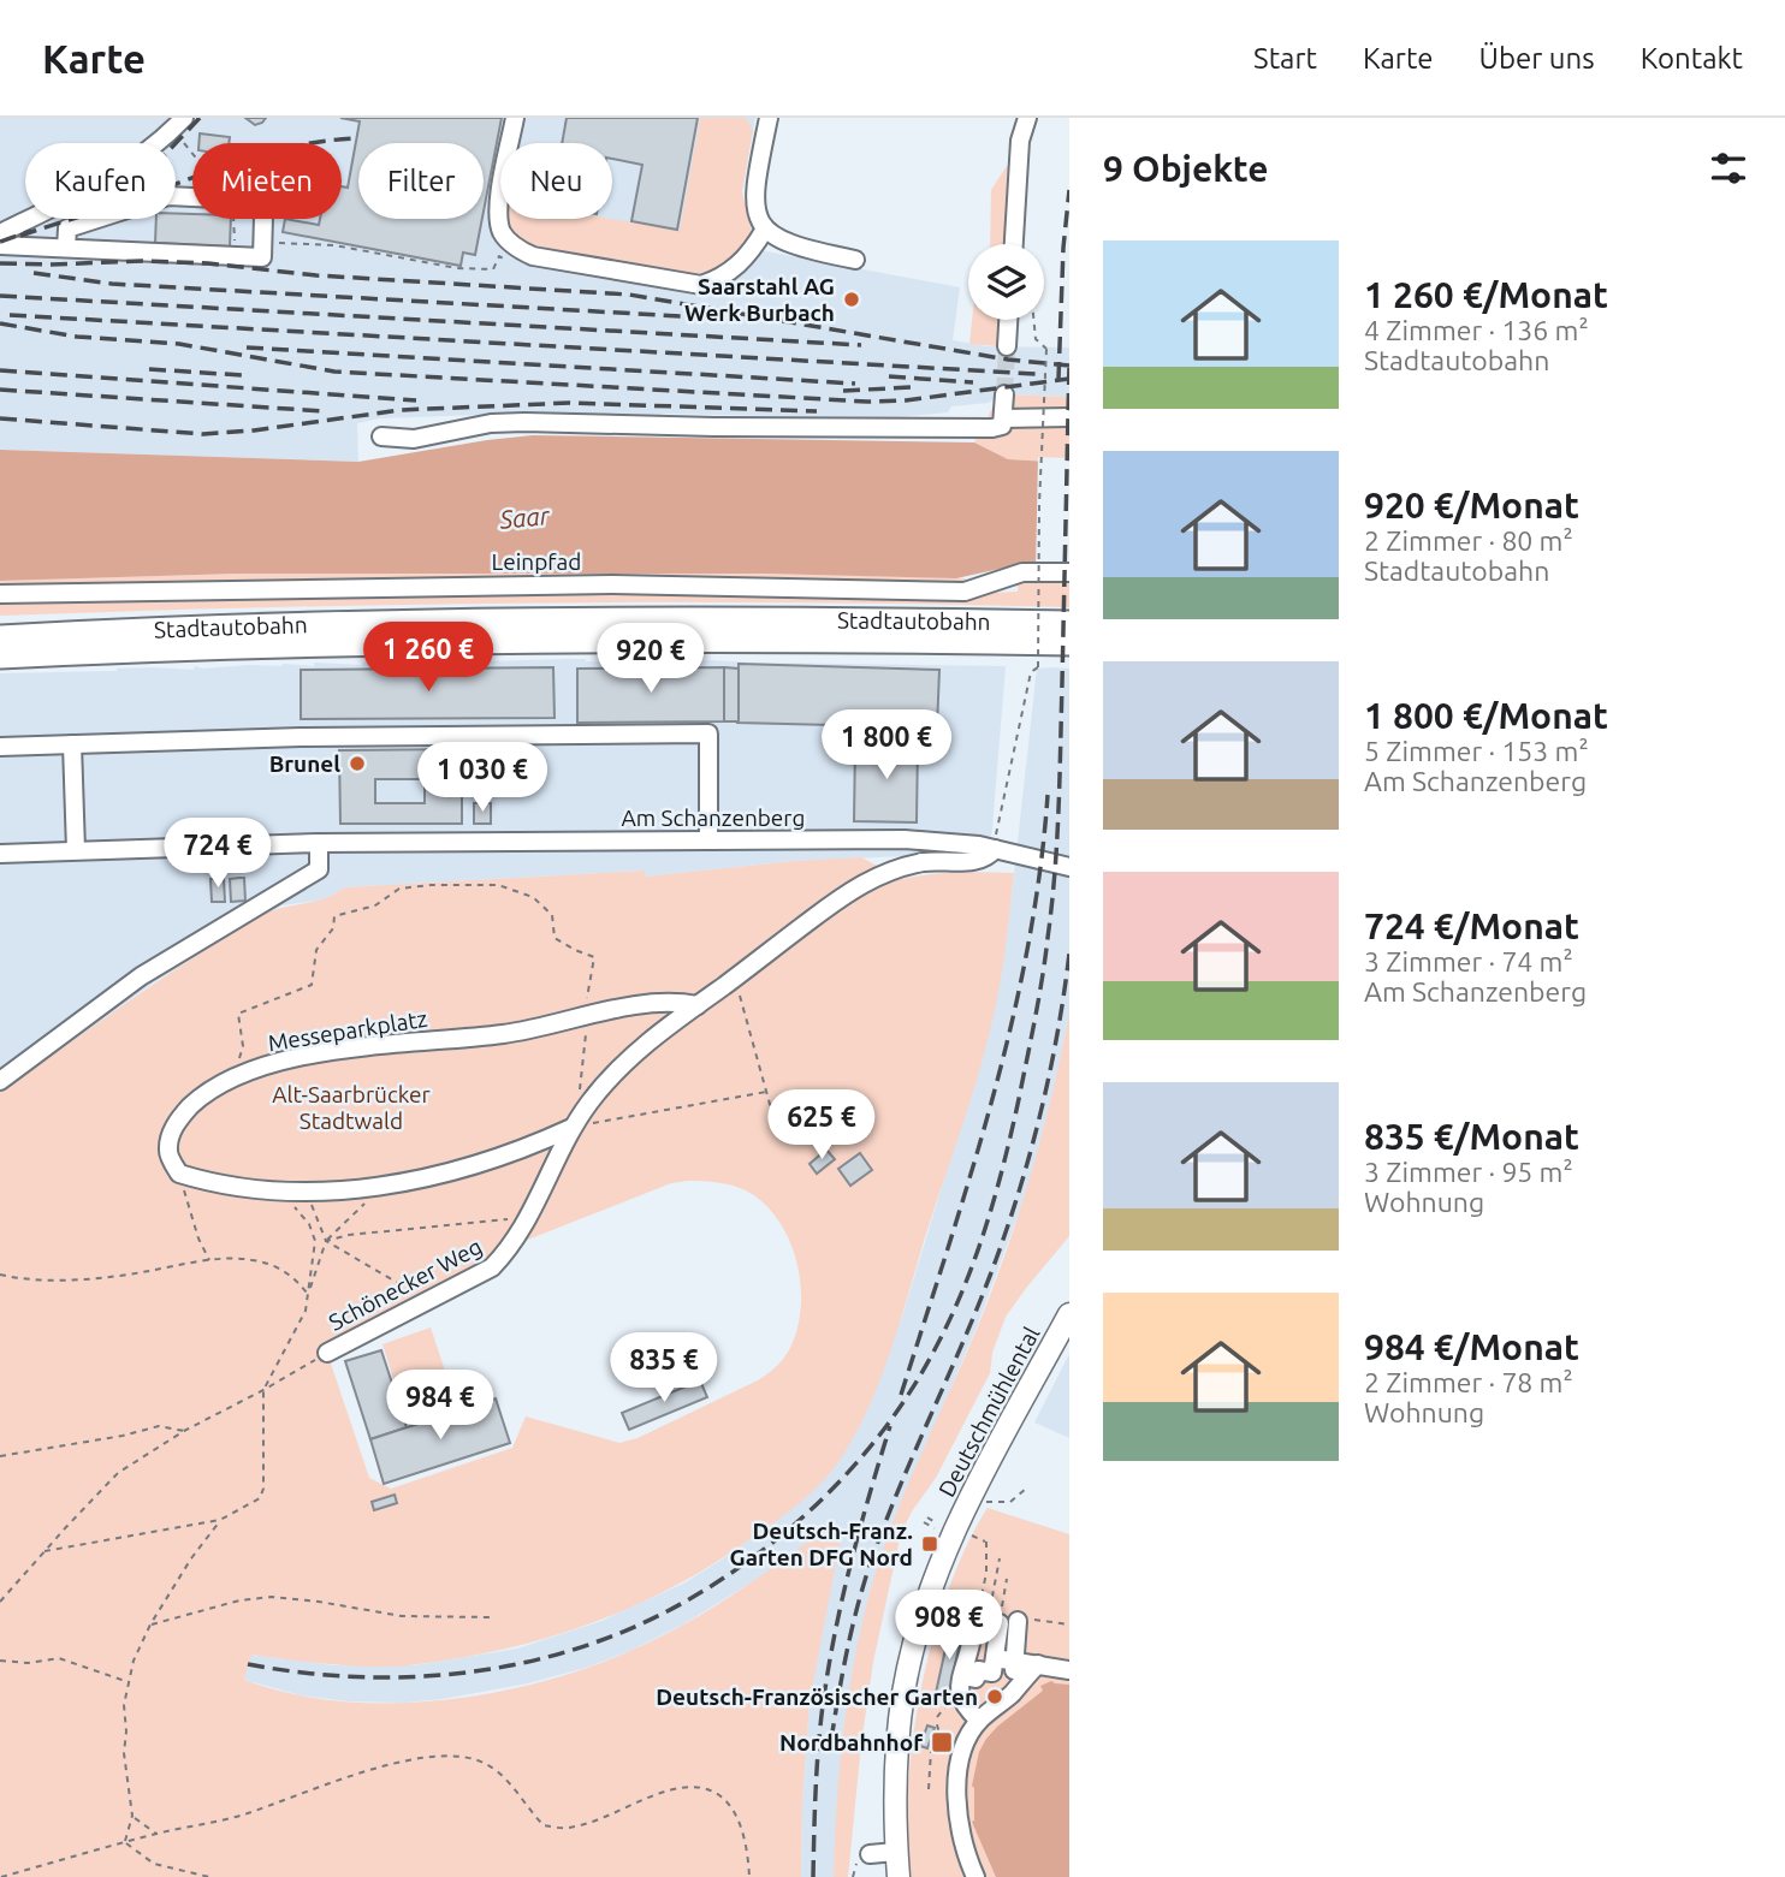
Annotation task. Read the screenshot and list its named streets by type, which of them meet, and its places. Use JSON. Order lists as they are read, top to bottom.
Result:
{
  "streets": {
    "highway": ["Stadtautobahn"],
    "main road": ["Deutschmühlental"],
    "street": [
      "Leinpfad",
      "Am Schanzenberg",
      "Messeparkplatz",
      "Schönecker Weg"
    ]
  },
  "crossings": [
    ["Am Schanzenberg", "Schönecker Weg"],
    ["Messeparkplatz", "Schönecker Weg"]
  ],
  "water": ["Saar"],
  "parks": ["Alt-Saarbrücker Stadtwald"],
  "places": {
    "other": ["Saarstahl AG Werk Burbach", "Brunel", "Deutsch-Französischer Garten"],
    "transit": ["Deutsch-Franz. Garten DFG Nord", "Nordbahnhof"]
  },
  "page": {
    "header": "Karte",
    "nav": [
      "Start",
      "Karte",
      "Über uns",
      "Kontakt"
    ],
    "heading": "9 Objekte",
    "chip": [
      "Kaufen",
      "Mieten",
      "Filter",
      "Neu"
    ],
    "list": [
      {
        "name": "1 260 €/Monat",
        "note": "4 Zimmer · 136 m² · Stadtautobahn"
      },
      {
        "name": "920 €/Monat",
        "note": "2 Zimmer · 80 m² · Stadtautobahn"
      },
      {
        "name": "1 800 €/Monat",
        "note": "5 Zimmer · 153 m² · Am Schanzenberg"
      },
      {
        "name": "724 €/Monat",
        "note": "3 Zimmer · 74 m² · Am Schanzenberg"
      },
      {
        "name": "835 €/Monat",
        "note": "3 Zimmer · 95 m² · Wohnung"
      },
      {
        "name": "984 €/Monat",
        "note": "2 Zimmer · 78 m² · Wohnung"
      }
    ],
    "price": [
      "1 260 €",
      "920 €",
      "1 800 €",
      "1 030 €",
      "724 €",
      "625 €",
      "835 €",
      "984 €",
      "908 €"
    ]
  }
}
